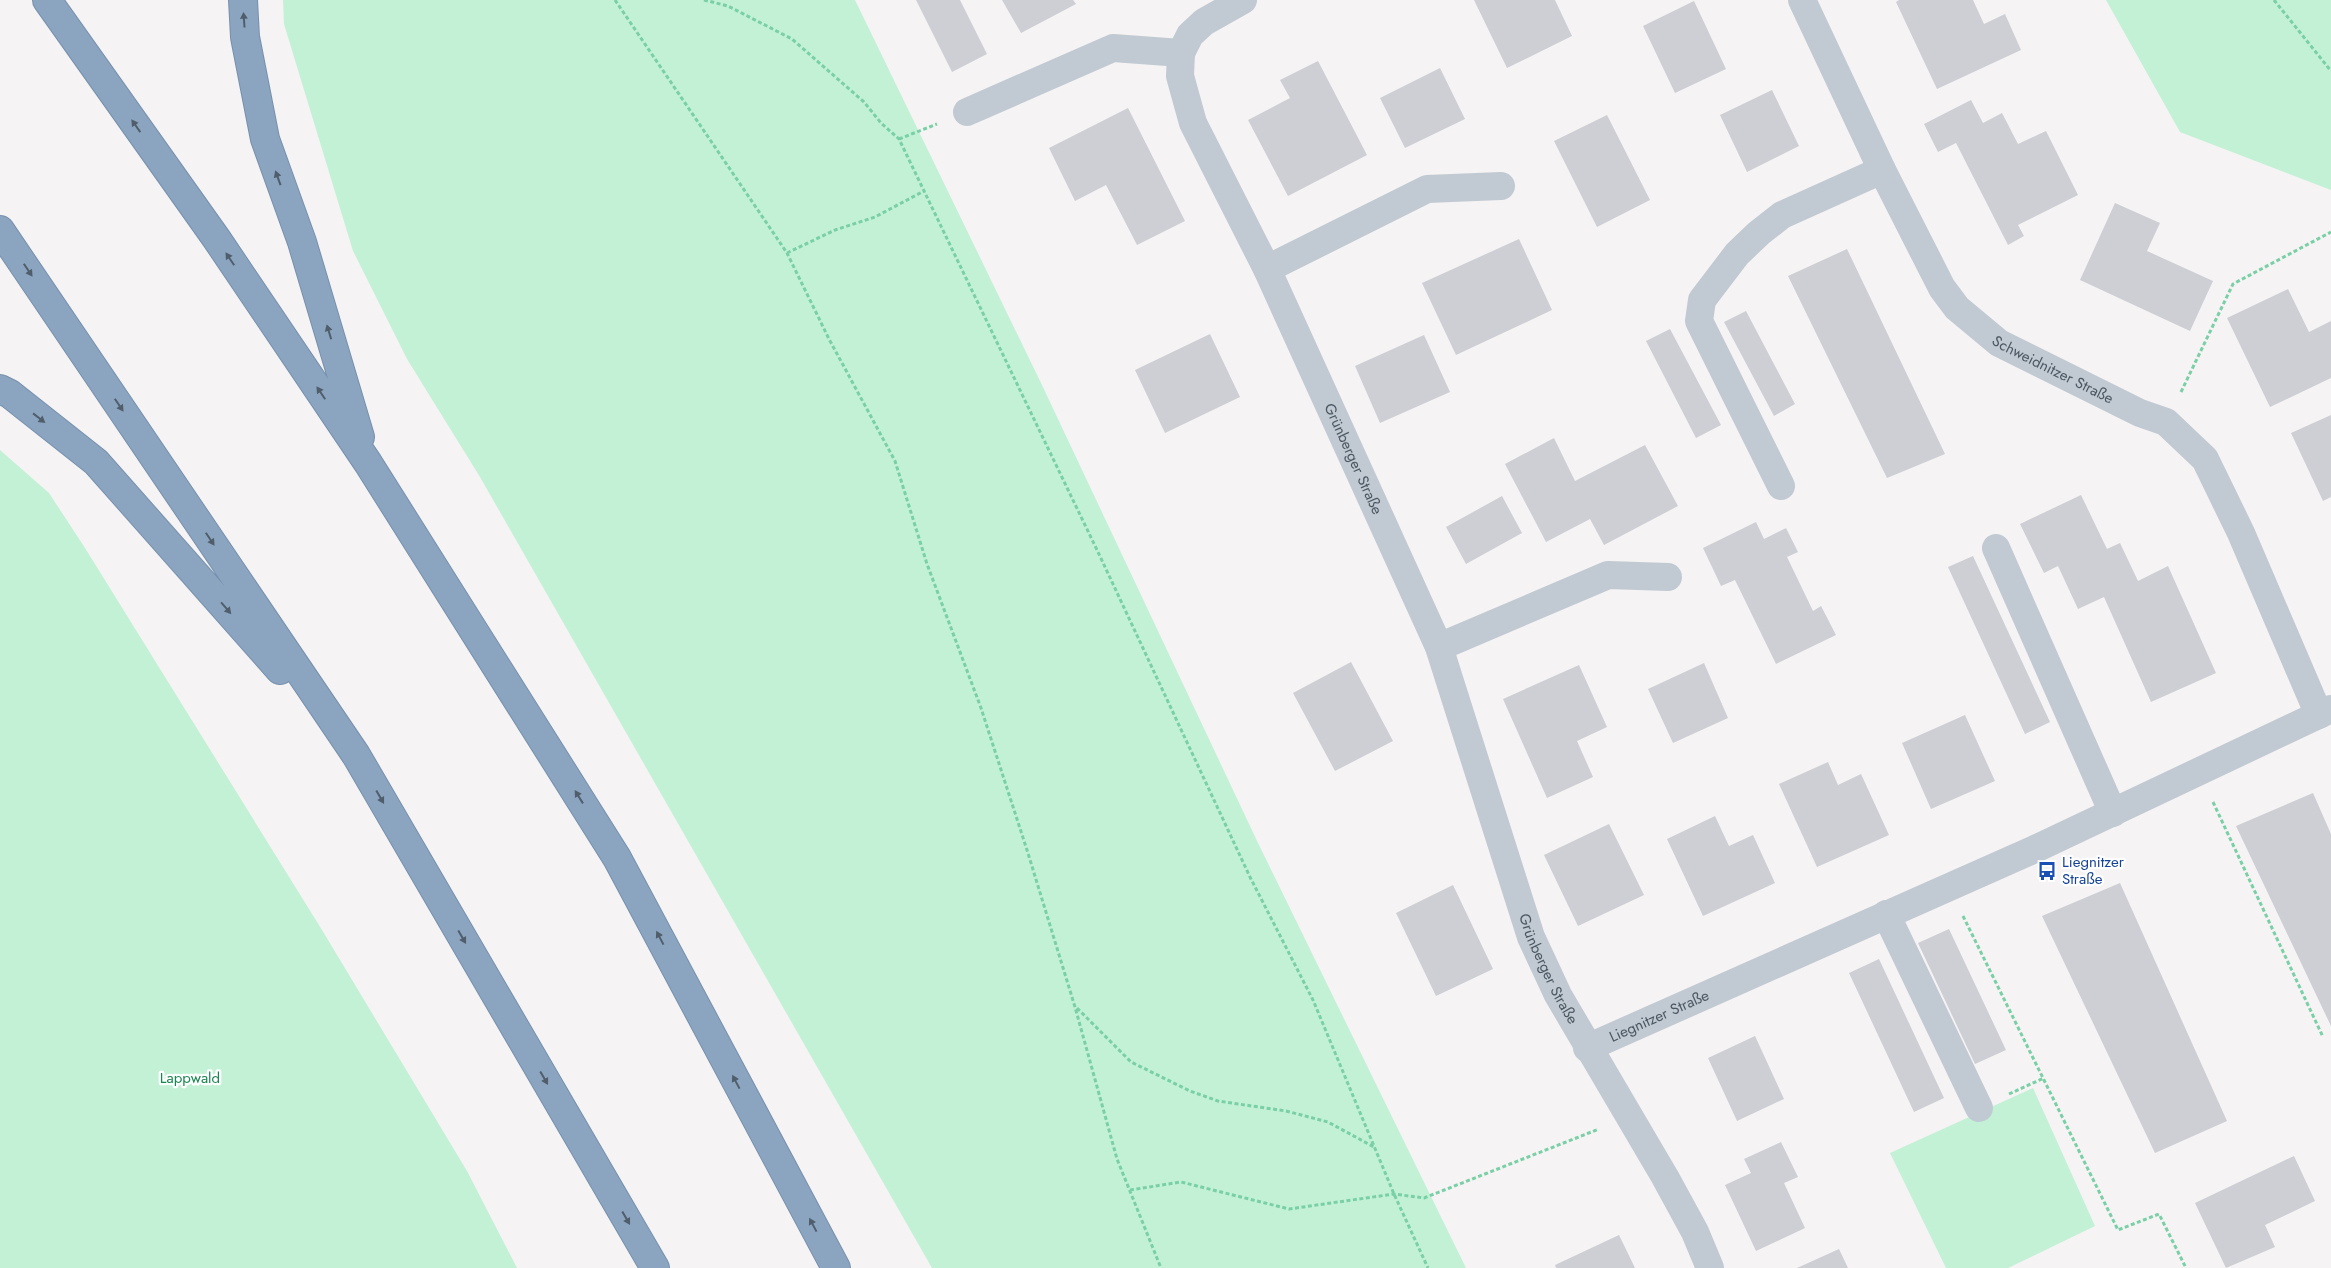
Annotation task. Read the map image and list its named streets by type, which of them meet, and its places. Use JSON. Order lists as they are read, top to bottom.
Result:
{
  "streets": {
    "street": ["Schweidnitzer Straße", "Grünberger Straße", "Liegnitzer Straße"]
  },
  "crossings": [
    ["Schweidnitzer Straße", "Liegnitzer Straße"],
    ["Grünberger Straße", "Liegnitzer Straße"]
  ],
  "parks": ["Lappwald"],
  "places": {
    "bus stop": ["Liegnitzer Straße"]
  }
}
